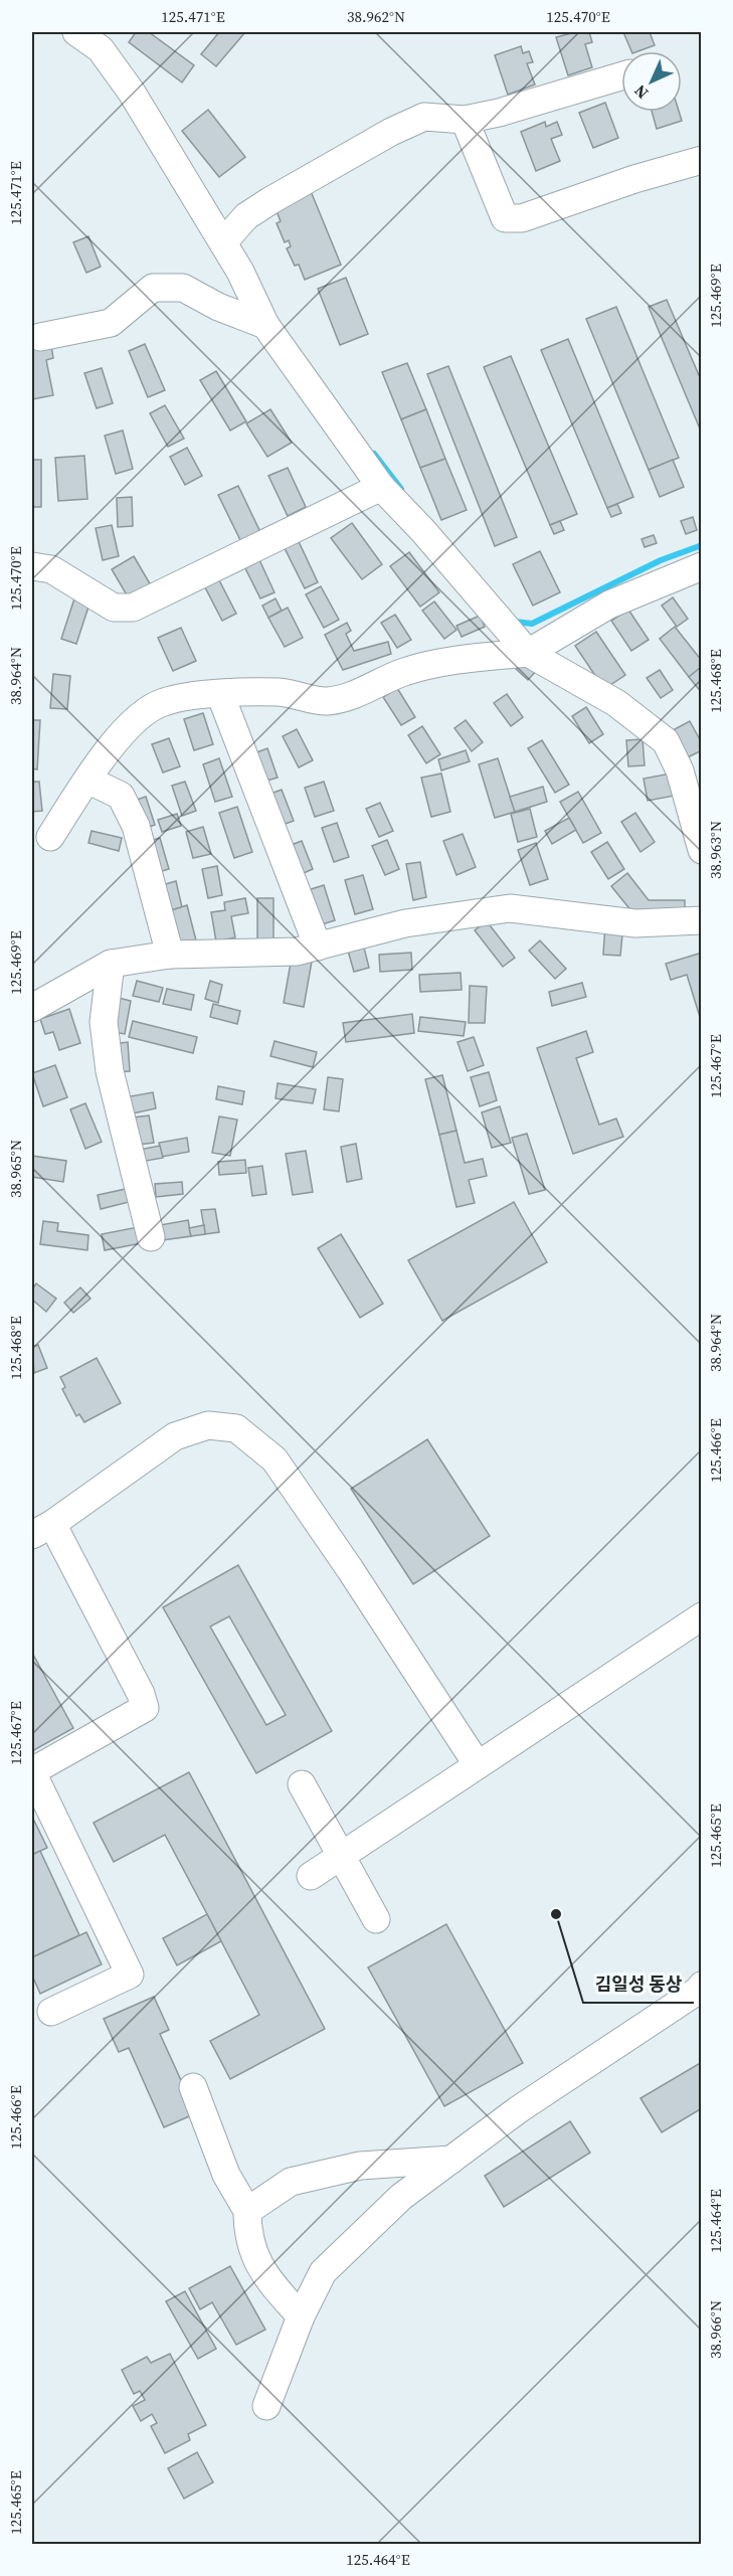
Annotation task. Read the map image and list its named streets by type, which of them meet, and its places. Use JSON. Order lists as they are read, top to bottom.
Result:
{
  "places": ["김일성 동상"],
  "north": "bottom left",
  "coordinates": [
    "125.471°E",
    "38.962°N",
    "125.470°E",
    "125.469°E",
    "38.964°N",
    "125.468°E",
    "38.963°N",
    "125.467°E",
    "38.965°N",
    "125.466°E",
    "125.465°E",
    "125.464°E",
    "38.966°N"
  ]
}
